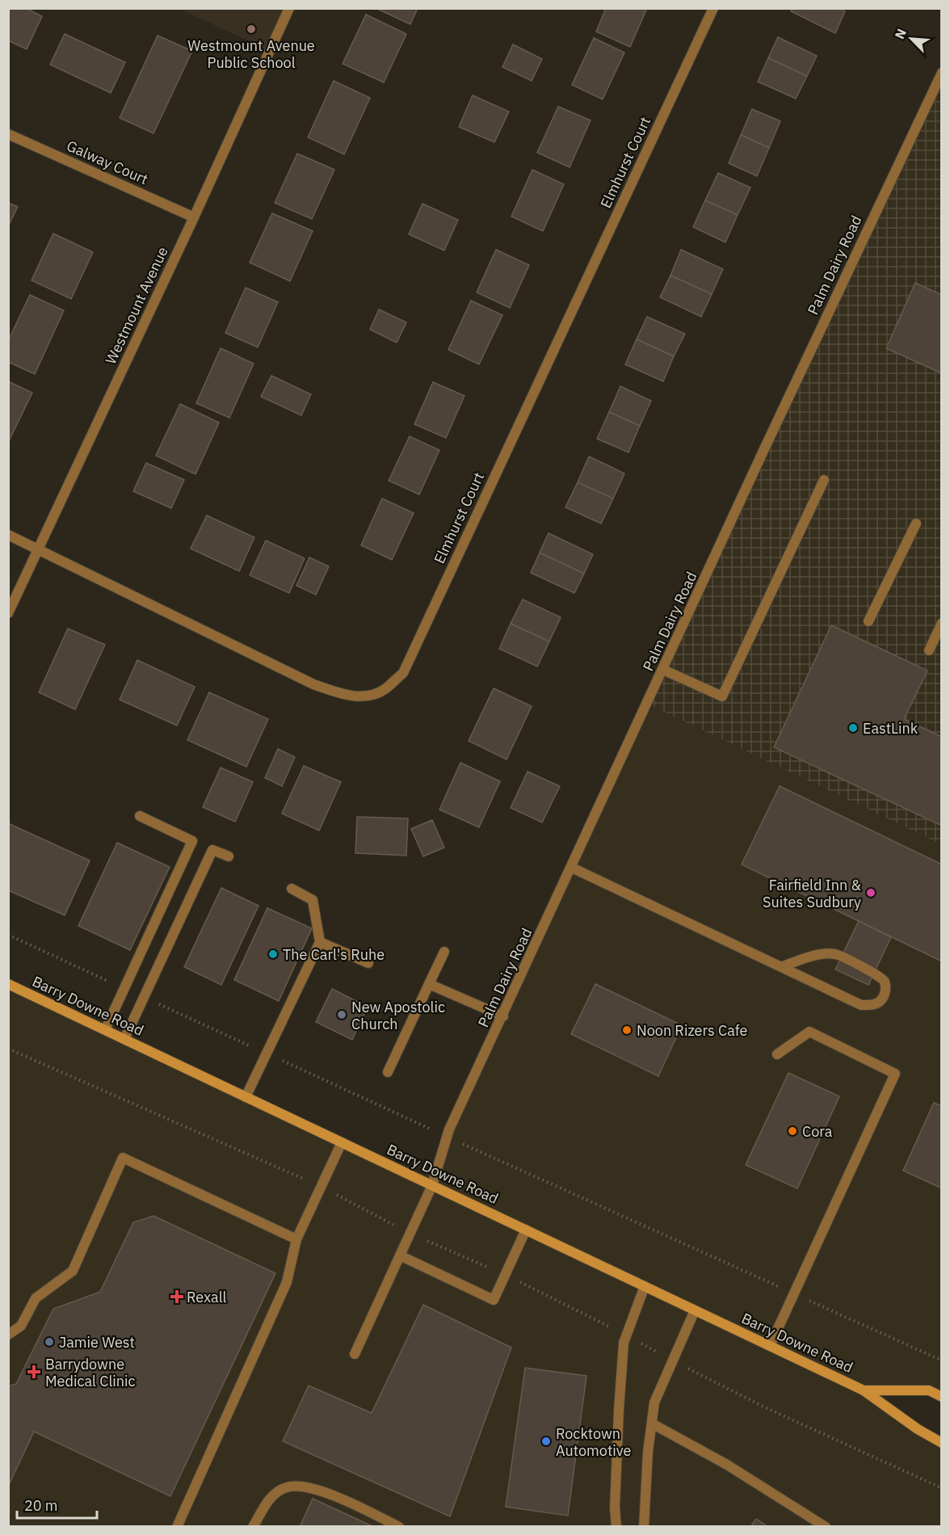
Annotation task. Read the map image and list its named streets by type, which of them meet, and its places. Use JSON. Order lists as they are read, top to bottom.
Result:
{
  "streets": {
    "main road": ["Barry Downe Road"],
    "street": [
      "Galway Court",
      "Elmhurst Court",
      "Palm Dairy Road",
      "Westmount Avenue"
    ]
  },
  "crossings": [
    ["Galway Court", "Westmount Avenue"],
    ["Elmhurst Court", "Westmount Avenue"],
    ["Palm Dairy Road", "Barry Downe Road"]
  ],
  "places": {
    "other": [
      "Westmount Avenue Public School",
      "EastLink",
      "Fairfield Inn & Suites Sudbury",
      "The Carl's Ruhe",
      "New Apostolic Church",
      "Noon Rizers Cafe",
      "Cora",
      "Jamie West",
      "Rocktown Automotive"
    ],
    "health": ["Rexall", "Barrydowne Medical Clinic"]
  },
  "scale_bar": "20 m",
  "north": "top left"
}
